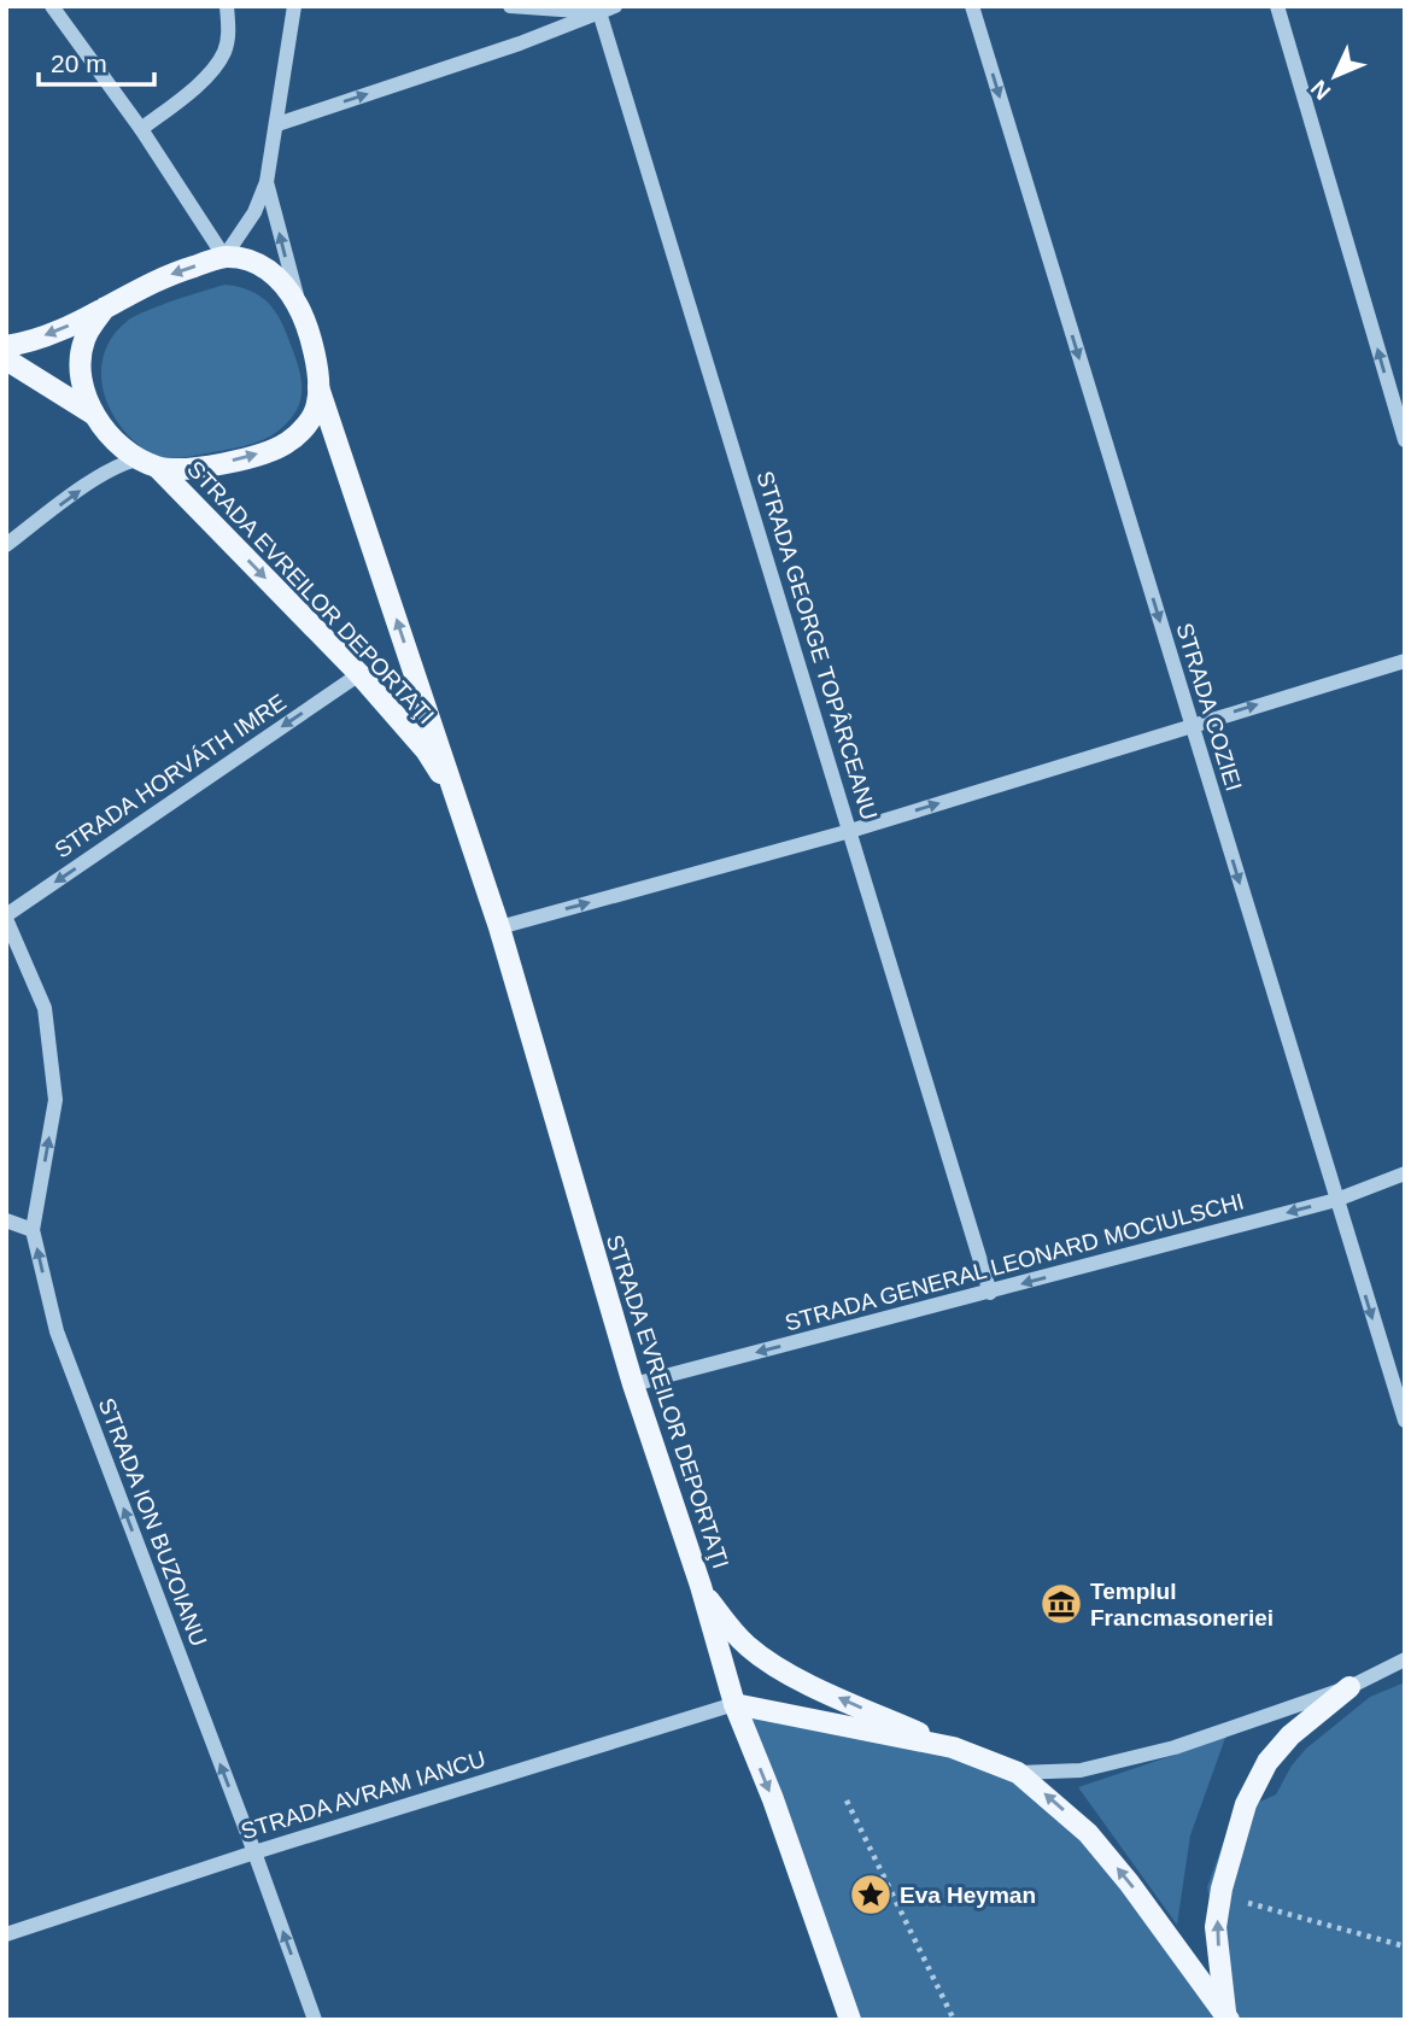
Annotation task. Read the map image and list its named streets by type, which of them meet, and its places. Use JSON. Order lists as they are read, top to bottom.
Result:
{
  "streets": {
    "main road": ["STRADA EVREILOR DEPORTAŢI"],
    "street": [
      "STRADA GEORGE TOPÂRCEANU",
      "STRADA COZIEI",
      "STRADA HORVÁTH IMRE",
      "STRADA GENERAL LEONARD MOCIULSCHI",
      "STRADA ION BUZOIANU",
      "STRADA AVRAM IANCU"
    ]
  },
  "crossings": [
    ["STRADA EVREILOR DEPORTAŢI", "STRADA HORVÁTH IMRE"],
    ["STRADA EVREILOR DEPORTAŢI", "STRADA GENERAL LEONARD MOCIULSCHI"],
    ["STRADA EVREILOR DEPORTAŢI", "STRADA AVRAM IANCU"],
    ["STRADA GEORGE TOPÂRCEANU", "STRADA GENERAL LEONARD MOCIULSCHI"],
    ["STRADA COZIEI", "STRADA GENERAL LEONARD MOCIULSCHI"],
    ["STRADA ION BUZOIANU", "STRADA AVRAM IANCU"]
  ],
  "one_way": [
    "STRADA COZIEI",
    "STRADA HORVÁTH IMRE",
    "STRADA GENERAL LEONARD MOCIULSCHI",
    "STRADA ION BUZOIANU"
  ],
  "places": {
    "museum": ["Templul Francmasoneriei"],
    "place": ["Eva Heyman"]
  },
  "scale_bar": "20 m",
  "north": "bottom left"
}
